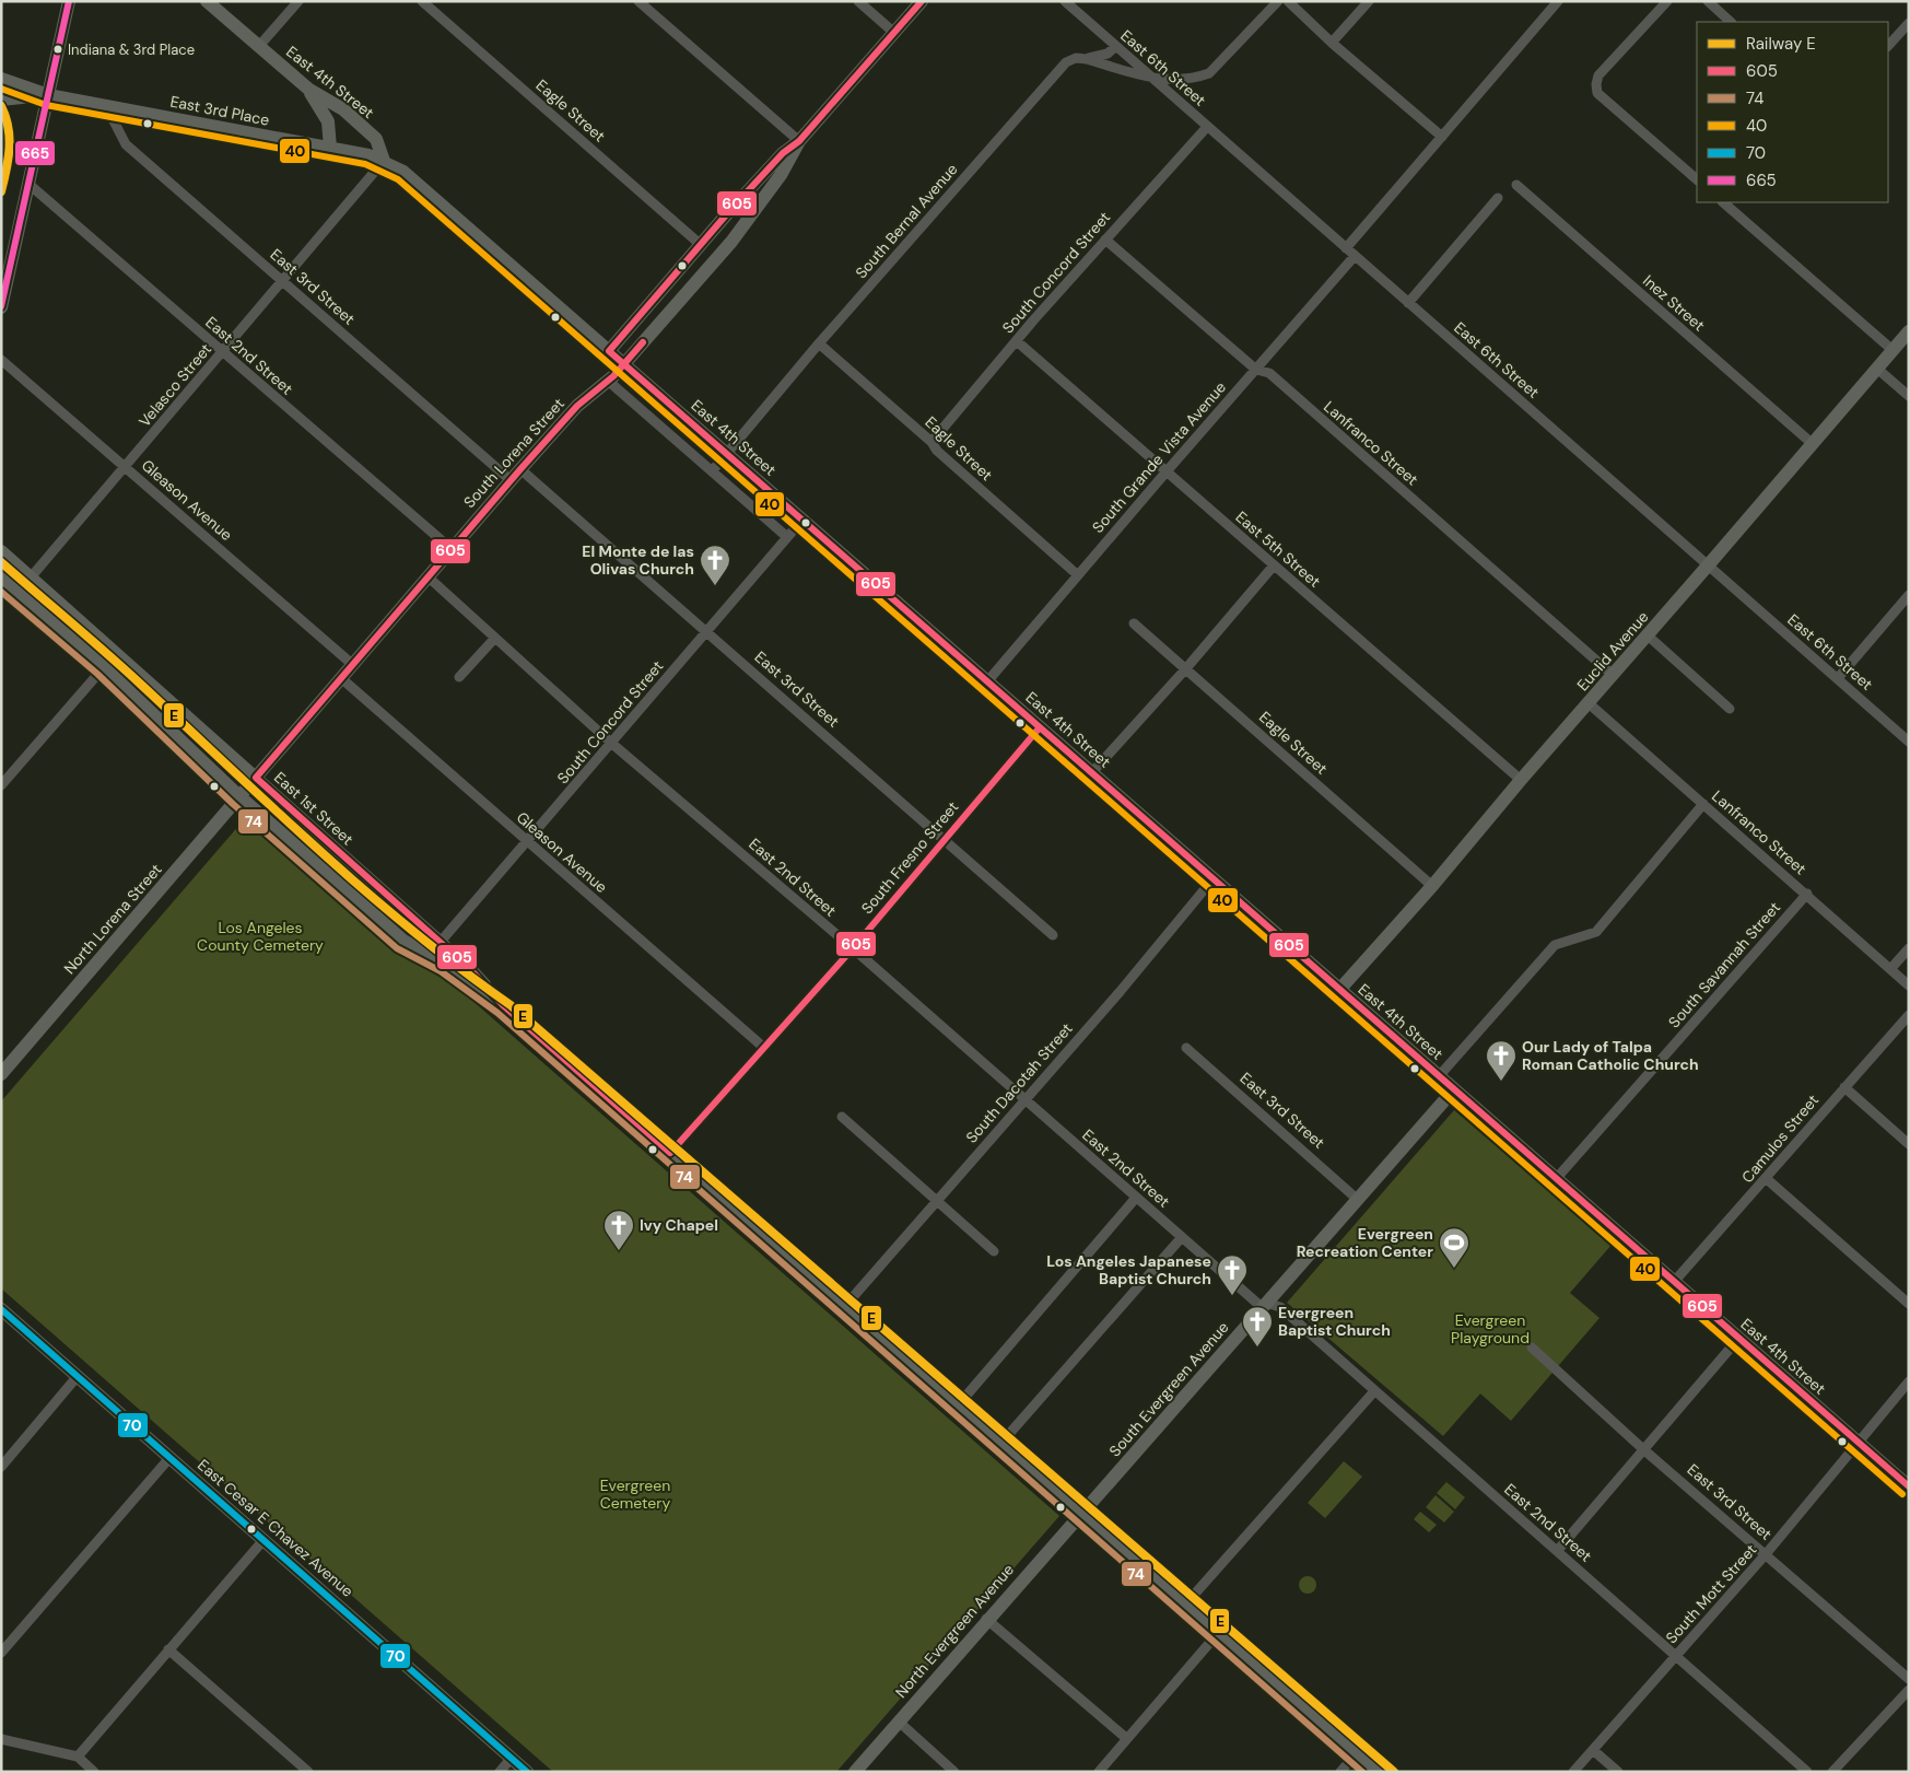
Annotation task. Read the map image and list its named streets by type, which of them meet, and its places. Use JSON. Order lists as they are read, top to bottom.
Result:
{
  "streets": {
    "street": [
      "East 6th Street",
      "East 4th Street",
      "East 3rd Place",
      "Eagle Street",
      "South Bernal Avenue",
      "South Concord Street",
      "East 3rd Street",
      "Inez Street",
      "East 2nd Street",
      "Velasco Street",
      "Lanfranco Street",
      "South Lorena Street",
      "South Grande Vista Avenue",
      "Gleason Avenue",
      "East 5th Street",
      "Euclid Avenue",
      "East 1st Street",
      "South Fresno Street",
      "North Lorena Street",
      "South Savannah Street",
      "South Dacotah Street",
      "Camulos Street",
      "South Evergreen Avenue",
      "East Cesar E Chavez Avenue",
      "South Mott Street",
      "North Evergreen Avenue"
    ]
  },
  "crossings": [
    ["East 6th Street", "South Bernal Avenue"],
    ["East 6th Street", "South Concord Street"],
    ["East 6th Street", "South Grande Vista Avenue"],
    ["East 6th Street", "Euclid Avenue"],
    ["East 4th Street", "East 3rd Place"],
    ["East 4th Street", "South Concord Street"],
    ["East 4th Street", "Velasco Street"],
    ["East 4th Street", "South Lorena Street"],
    ["East 4th Street", "South Grande Vista Avenue"],
    ["East 4th Street", "Euclid Avenue"],
    ["East 4th Street", "South Fresno Street"],
    ["East 4th Street", "South Savannah Street"],
    ["East 4th Street", "South Dacotah Street"],
    ["East 4th Street", "Camulos Street"],
    ["East 4th Street", "South Evergreen Avenue"],
    ["East 4th Street", "South Mott Street"],
    ["East 3rd Place", "East 3rd Street"],
    ["East 3rd Place", "Velasco Street"],
    ["Eagle Street", "South Bernal Avenue"],
    ["Eagle Street", "South Concord Street"],
    ["Eagle Street", "South Lorena Street"],
    ["Eagle Street", "South Grande Vista Avenue"],
    ["Eagle Street", "Euclid Avenue"],
    ["South Concord Street", "East 3rd Street"],
    ["South Concord Street", "East 2nd Street"],
    ["South Concord Street", "Lanfranco Street"],
    ["South Concord Street", "Gleason Avenue"],
    ["South Concord Street", "East 5th Street"],
    ["South Concord Street", "East 1st Street"],
    ["East 3rd Street", "Velasco Street"],
    ["East 3rd Street", "South Lorena Street"],
    ["East 3rd Street", "South Fresno Street"],
    ["East 3rd Street", "South Evergreen Avenue"],
    ["East 3rd Street", "South Mott Street"],
    ["Inez Street", "Euclid Avenue"],
    ["East 2nd Street", "Velasco Street"],
    ["East 2nd Street", "South Lorena Street"],
    ["East 2nd Street", "South Fresno Street"],
    ["East 2nd Street", "South Dacotah Street"],
    ["East 2nd Street", "South Evergreen Avenue"],
    ["East 2nd Street", "South Mott Street"],
    ["Velasco Street", "Gleason Avenue"],
    ["Velasco Street", "East 1st Street"],
    ["Lanfranco Street", "South Grande Vista Avenue"],
    ["Lanfranco Street", "Euclid Avenue"],
    ["Lanfranco Street", "South Savannah Street"],
    ["South Lorena Street", "Gleason Avenue"],
    ["South Lorena Street", "East 1st Street"],
    ["South Lorena Street", "North Lorena Street"],
    ["South Grande Vista Avenue", "East 5th Street"],
    ["Gleason Avenue", "South Fresno Street"],
    ["East 5th Street", "Euclid Avenue"],
    ["East 1st Street", "South Fresno Street"],
    ["East 1st Street", "North Lorena Street"],
    ["East 1st Street", "South Dacotah Street"],
    ["East 1st Street", "South Evergreen Avenue"],
    ["East 1st Street", "North Evergreen Avenue"],
    ["South Evergreen Avenue", "North Evergreen Avenue"]
  ],
  "parks": ["Los Angeles County Cemetery", "Evergreen Playground", "Evergreen Cemetery"],
  "places": {
    "other": ["Indiana & 3rd Place"],
    "church": [
      "El Monte de las Olivas Church",
      "Our Lady of Talpa Roman Catholic Church",
      "Ivy Chapel",
      "Los Angeles Japanese Baptist Church",
      "Evergreen Baptist Church"
    ],
    "sports": ["Evergreen Recreation Center"]
  },
  "lines": [
    "transit line 605",
    "transit line 665",
    "transit line 40",
    "rail line E",
    "transit line 74",
    "transit line 70"
  ],
  "legend": [
    "Railway E",
    "605",
    "74",
    "40",
    "70",
    "665"
  ]
}
